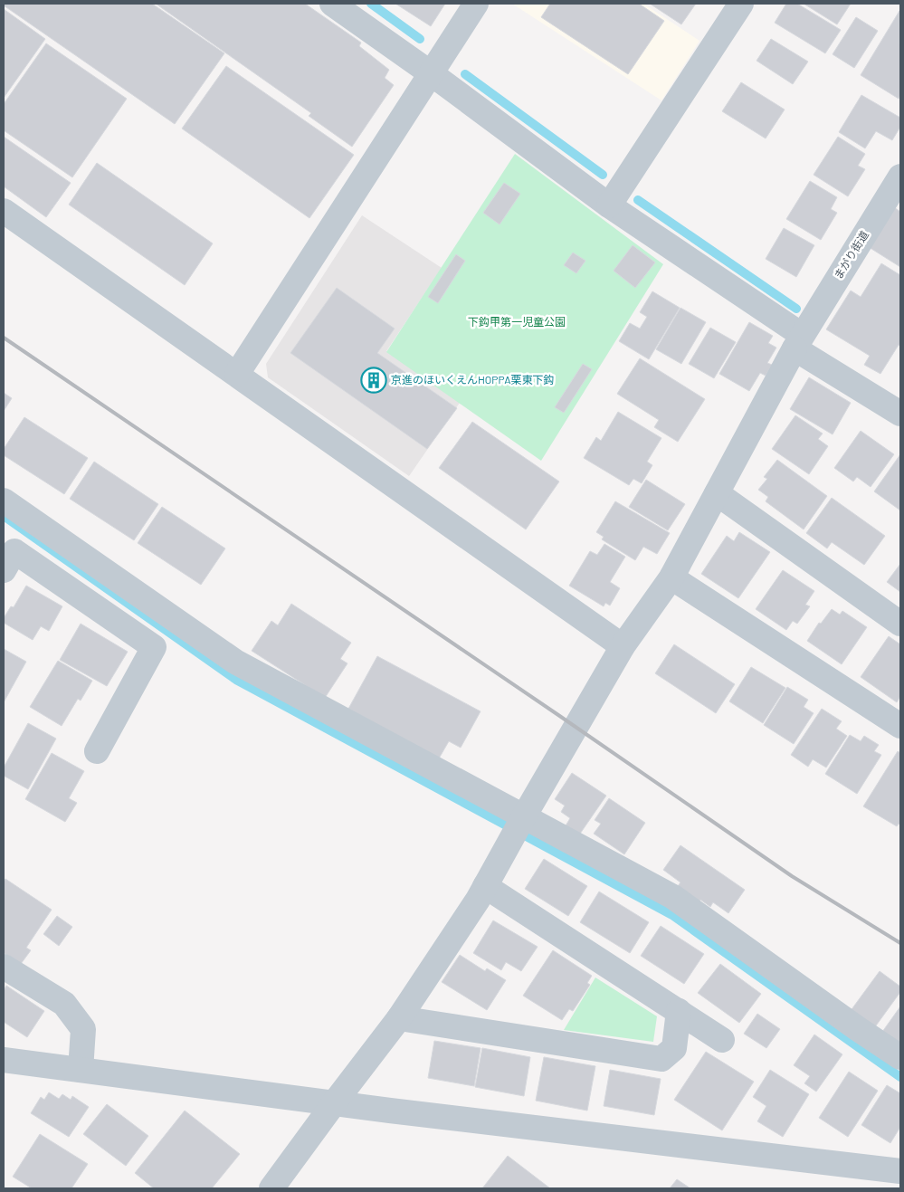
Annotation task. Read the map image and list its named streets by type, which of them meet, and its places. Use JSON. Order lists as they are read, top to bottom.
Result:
{
  "streets": {
    "street": ["まがり街道"]
  },
  "parks": ["下鈎甲第一児童公園"],
  "places": {
    "building": ["京進のほいくえんHOPPA栗東下鈎"]
  }
}
